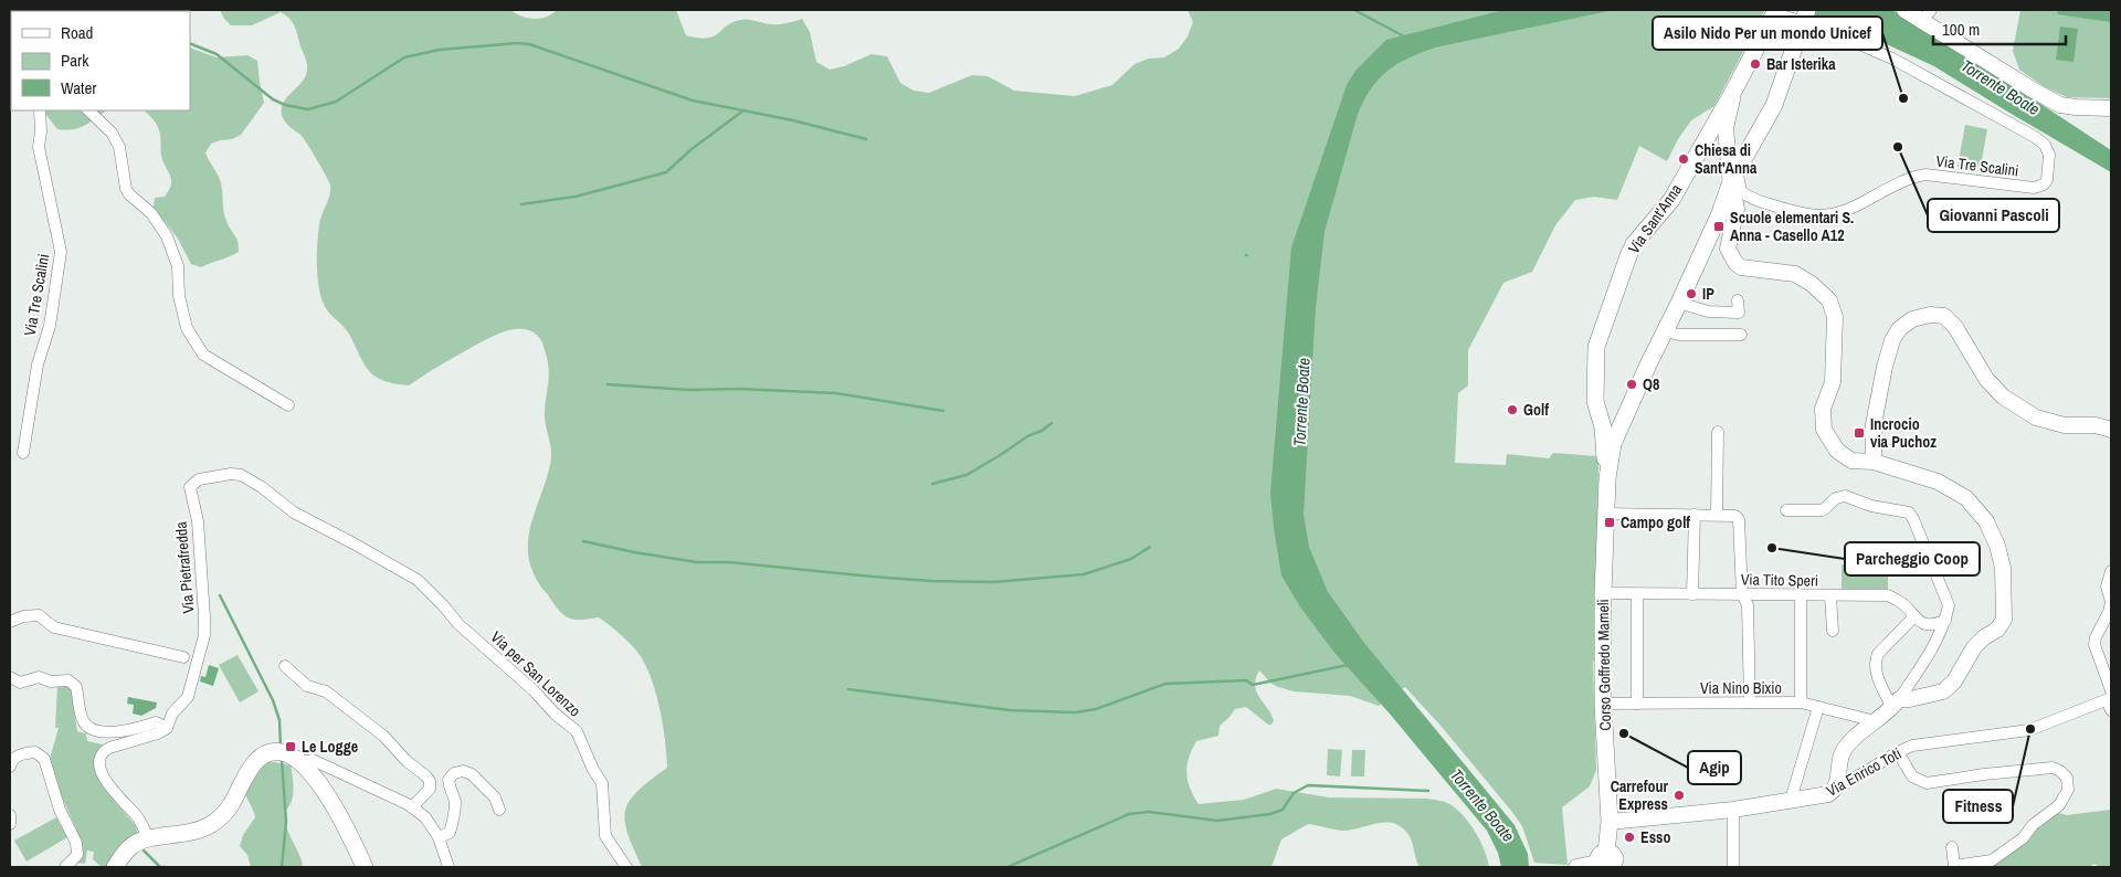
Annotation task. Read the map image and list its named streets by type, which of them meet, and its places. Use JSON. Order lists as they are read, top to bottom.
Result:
{
  "streets": {
    "main road": ["Via Sant'Anna", "Corso Goffredo Mameli"],
    "street": [
      "Via Tre Scalini",
      "Via Pietrafredda",
      "Via Tito Speri",
      "Via per San Lorenzo",
      "Via Nino Bixio",
      "Via Enrico Toti"
    ]
  },
  "crossings": [
    ["Via Tre Scalini", "Corso Goffredo Mameli"],
    ["Via Sant'Anna", "Corso Goffredo Mameli"],
    ["Via Pietrafredda", "Via per San Lorenzo"],
    ["Via Tito Speri", "Corso Goffredo Mameli"],
    ["Corso Goffredo Mameli", "Via Nino Bixio"],
    ["Corso Goffredo Mameli", "Via Enrico Toti"]
  ],
  "water": ["Torrente Boate"],
  "places": {
    "other": [
      "Bar Isterika",
      "Asilo Nido Per un mondo Unicef",
      "Giovanni Pascoli",
      "Chiesa di Sant'Anna",
      "IP",
      "Q8",
      "Golf",
      "Parcheggio Coop",
      "Fitness",
      "Agip",
      "Carrefour Express",
      "Esso"
    ],
    "transit": [
      "Scuole elementari S. Anna - Casello A12",
      "Incrocio via Puchoz",
      "Campo golf",
      "Le Logge"
    ]
  },
  "legend": ["Road", "Park", "Water"],
  "scale_bar": "100 m"
}
